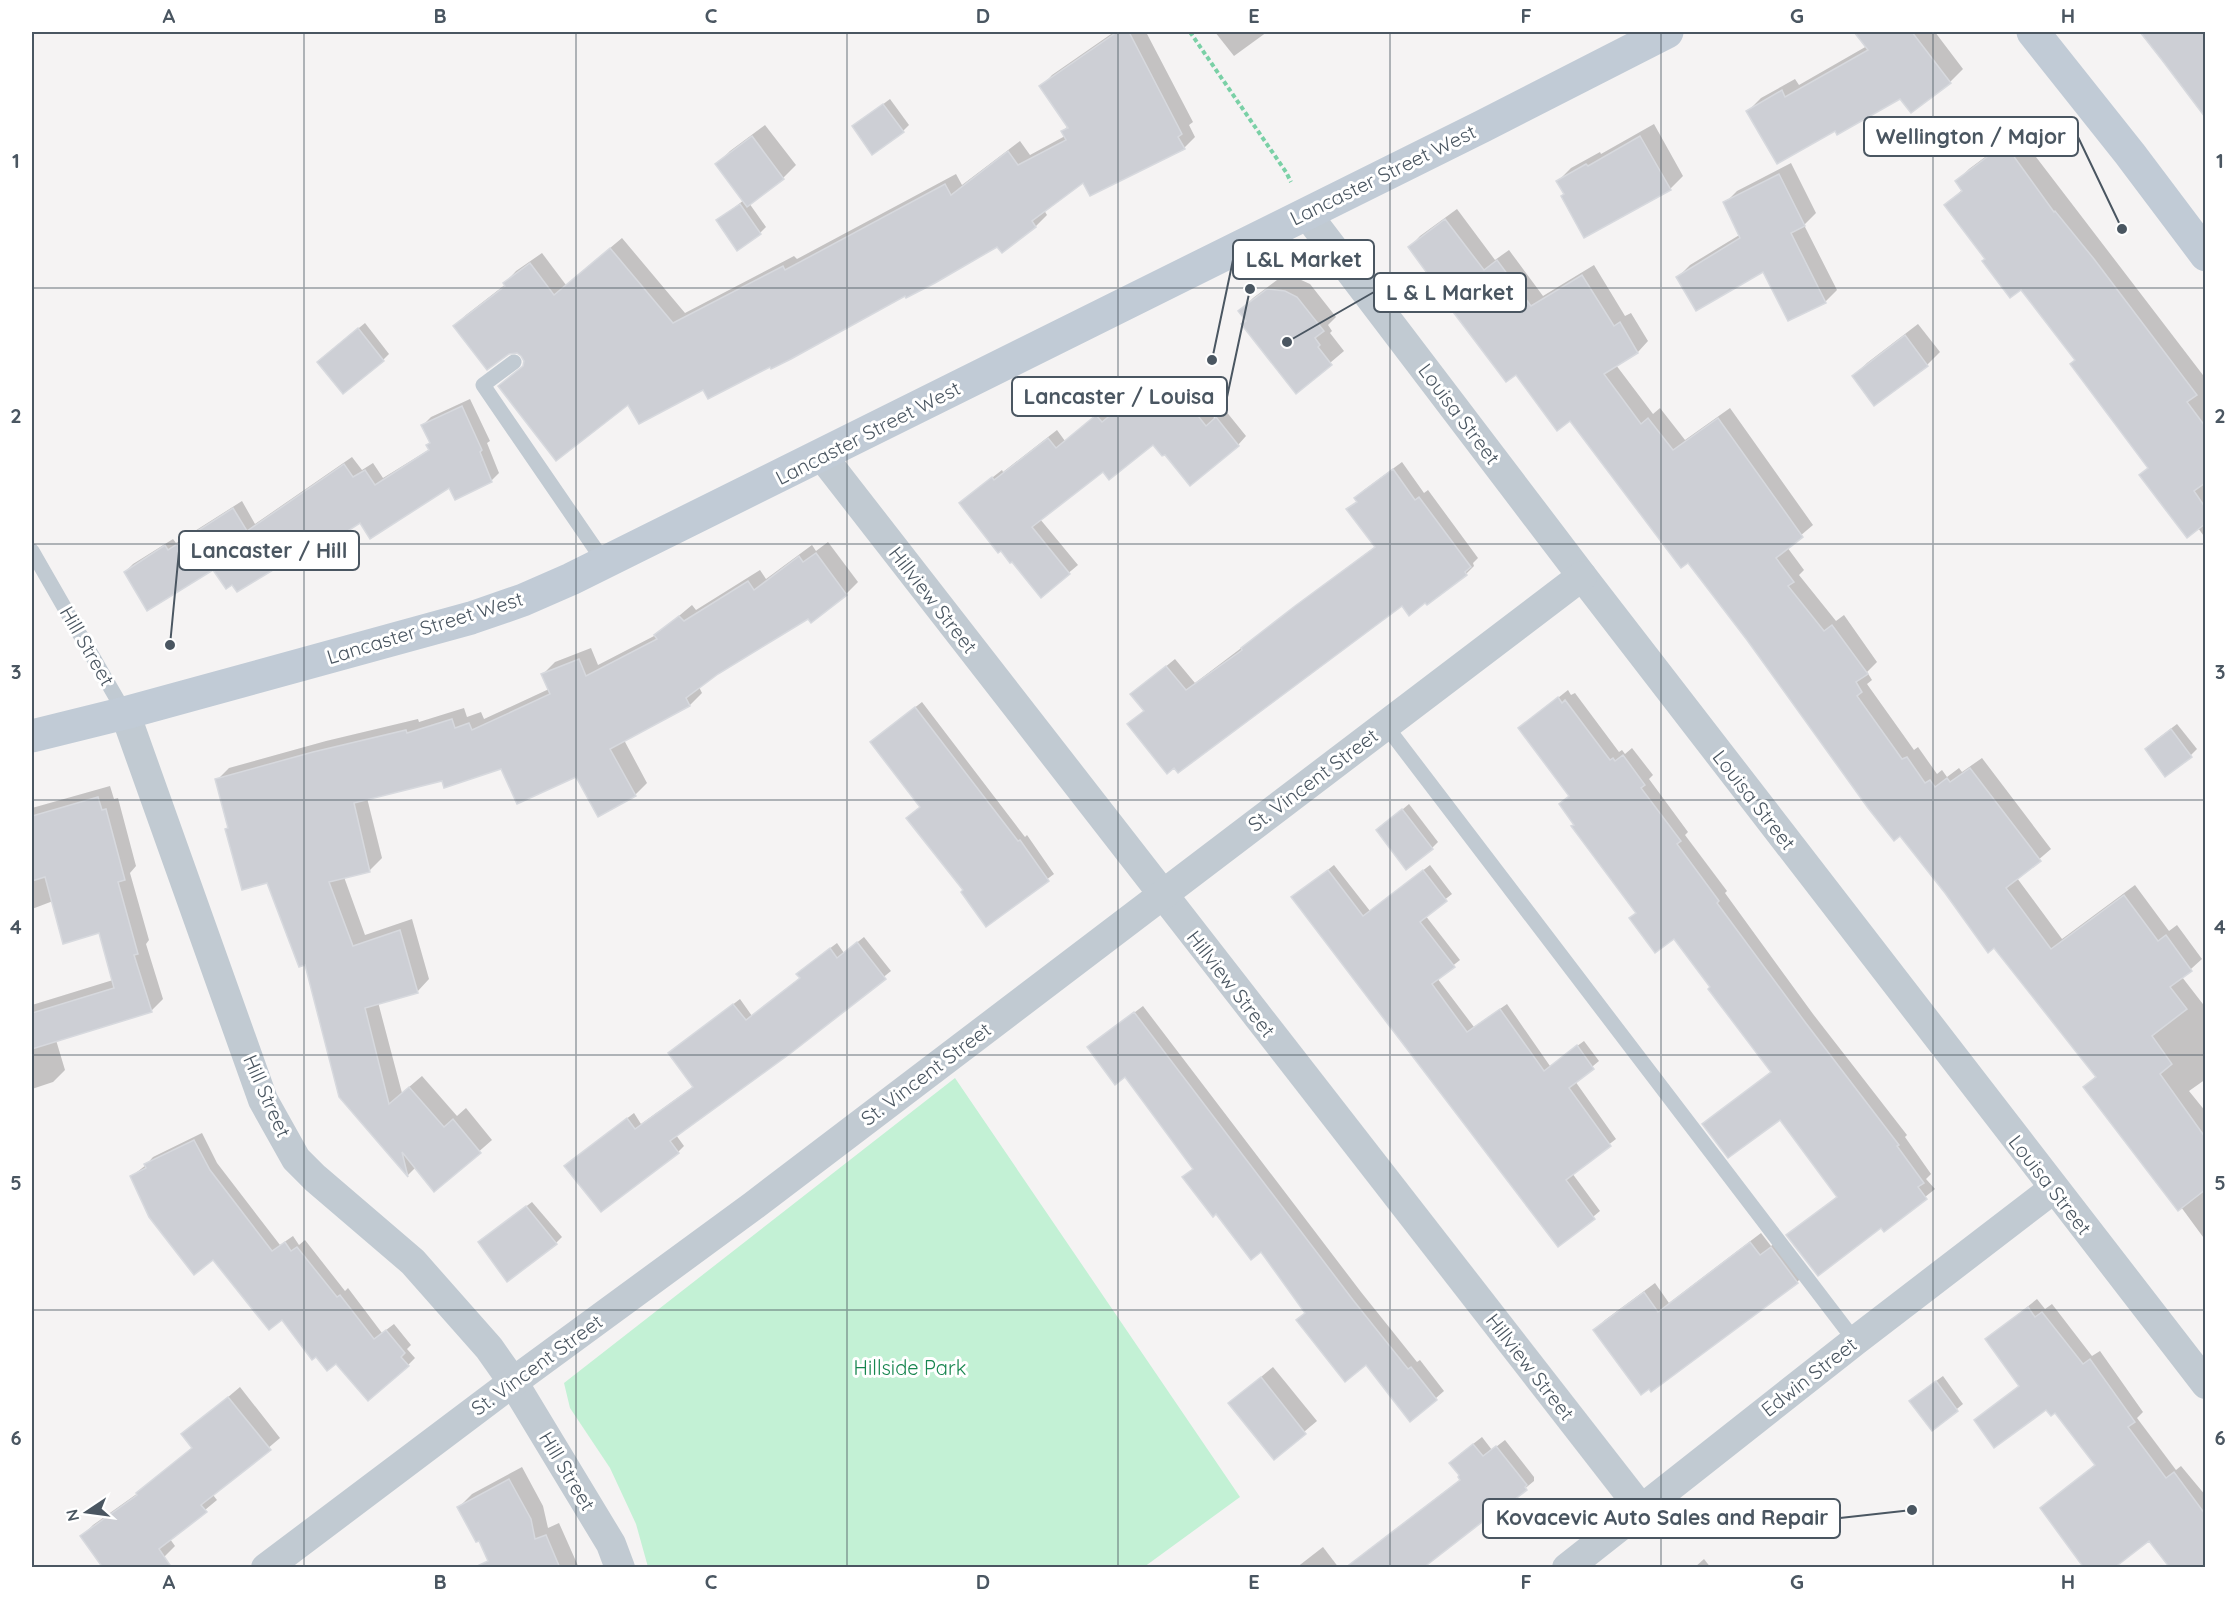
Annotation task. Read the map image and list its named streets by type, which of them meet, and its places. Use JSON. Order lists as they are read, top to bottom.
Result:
{
  "streets": {
    "main road": ["Lancaster Street West"],
    "street": [
      "Louisa Street",
      "Hillview Street",
      "Hill Street",
      "St. Vincent Street",
      "Edwin Street"
    ]
  },
  "crossings": [
    ["Lancaster Street West", "Louisa Street"],
    ["Lancaster Street West", "Hillview Street"],
    ["Lancaster Street West", "Hill Street"],
    ["Louisa Street", "St. Vincent Street"],
    ["Louisa Street", "Edwin Street"],
    ["Hillview Street", "St. Vincent Street"],
    ["Hillview Street", "Edwin Street"],
    ["Hill Street", "St. Vincent Street"]
  ],
  "parks": ["Hillside Park"],
  "places": [
    "Wellington / Major",
    "Lancaster / Louisa",
    "L & L Market",
    "L&L Market",
    "Lancaster / Hill",
    "Kovacevic Auto Sales and Repair"
  ],
  "north": "left",
  "grid": {
    "columns": [
      "A",
      "B",
      "C",
      "D",
      "E",
      "F",
      "G",
      "H"
    ],
    "rows": [
      "1",
      "2",
      "3",
      "4",
      "5",
      "6"
    ]
  }
}
